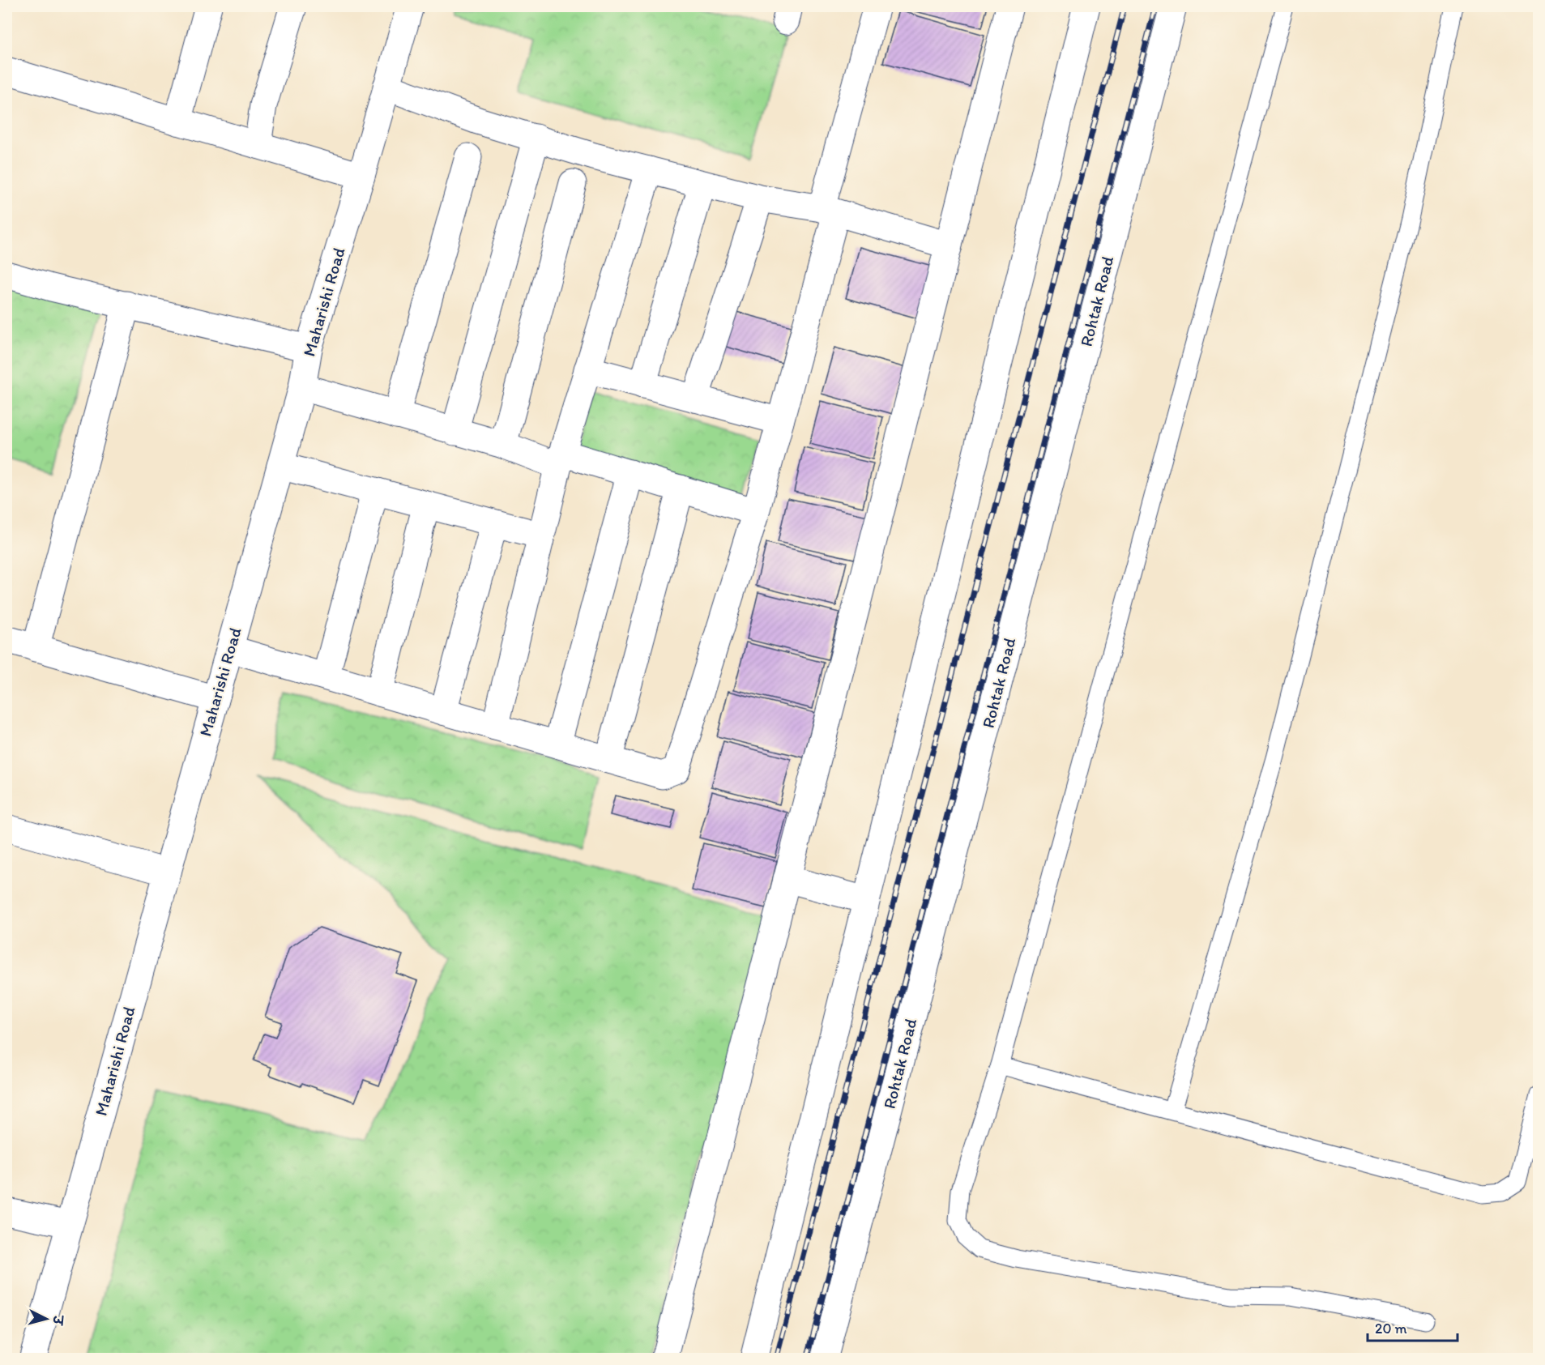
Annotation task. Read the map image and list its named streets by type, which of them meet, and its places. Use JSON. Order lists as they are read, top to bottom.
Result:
{
  "streets": {
    "street": ["Rohtak Road", "Maharishi Road"]
  },
  "scale_bar": "20 m",
  "north": "right"
}
